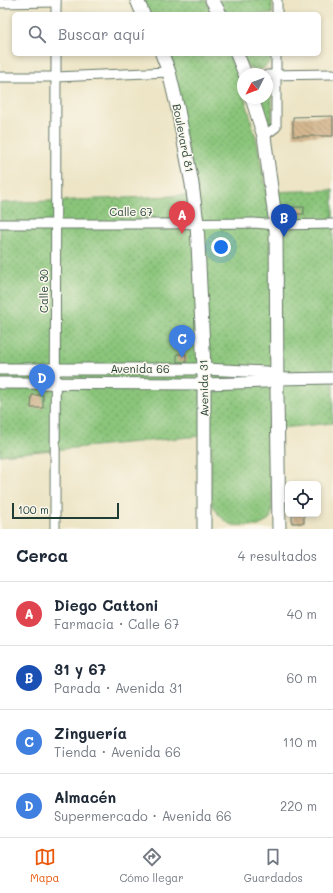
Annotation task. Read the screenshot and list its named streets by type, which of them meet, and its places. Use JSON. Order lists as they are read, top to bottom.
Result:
{
  "streets": {
    "highway": ["Boulevard 81", "Avenida 31"],
    "main road": ["Avenida 66"],
    "street": ["Calle 67", "Calle 30"]
  },
  "crossings": [
    ["Boulevard 81", "Calle 67"],
    ["Boulevard 81", "Avenida 31"],
    ["Calle 67", "Calle 30"],
    ["Calle 67", "Avenida 31"],
    ["Calle 30", "Avenida 66"],
    ["Avenida 66", "Avenida 31"]
  ],
  "scale_bar": "100 m",
  "north": "bottom left",
  "page": {
    "search": "Buscar aquí",
    "pins": [
      "A",
      "B",
      "C",
      "D"
    ],
    "scale": "100 m",
    "heading": ["Cerca", "4 resultados"],
    "list": [
      {
        "mark": "A",
        "name": "Diego Cattoni",
        "note": "Farmacia · Calle 67",
        "value": "40 m"
      },
      {
        "mark": "B",
        "name": "31 y 67",
        "note": "Parada · Avenida 31",
        "value": "60 m"
      },
      {
        "mark": "C",
        "name": "Zinguería",
        "note": "Tienda · Avenida 66",
        "value": "110 m"
      },
      {
        "mark": "D",
        "name": "Almacén",
        "note": "Supermercado · Avenida 66",
        "value": "220 m"
      }
    ],
    "nav": ["Mapa", "Cómo llegar", "Guardados"]
  }
}
